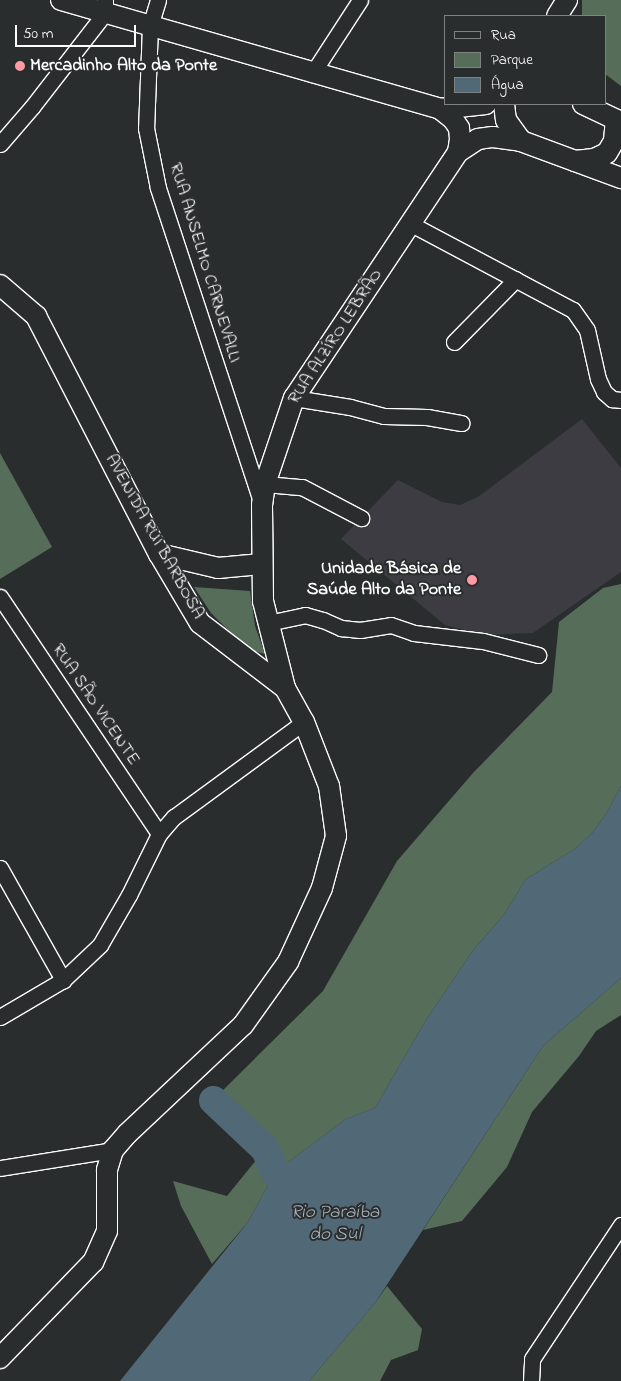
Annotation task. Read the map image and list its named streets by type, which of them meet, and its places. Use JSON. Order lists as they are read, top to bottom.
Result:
{
  "streets": {
    "main road": ["RUA ALZÍRO LEBRÃO", "AVENIDA RUI BARBOSA"],
    "street": ["RUA ANSELMO CARNEVALLI", "RUA SÃO VICENTE"]
  },
  "crossings": [
    ["RUA ANSELMO CARNEVALLI", "RUA ALZÍRO LEBRÃO"],
    ["RUA ALZÍRO LEBRÃO", "AVENIDA RUI BARBOSA"]
  ],
  "water": ["Rio Paraíba do Sul"],
  "places": ["Mercadinho Alto da Ponte", "Unidade Básica de Saúde Alto da Ponte"],
  "legend": ["Rua", "Parque", "Água"],
  "scale_bar": "50 m"
}
